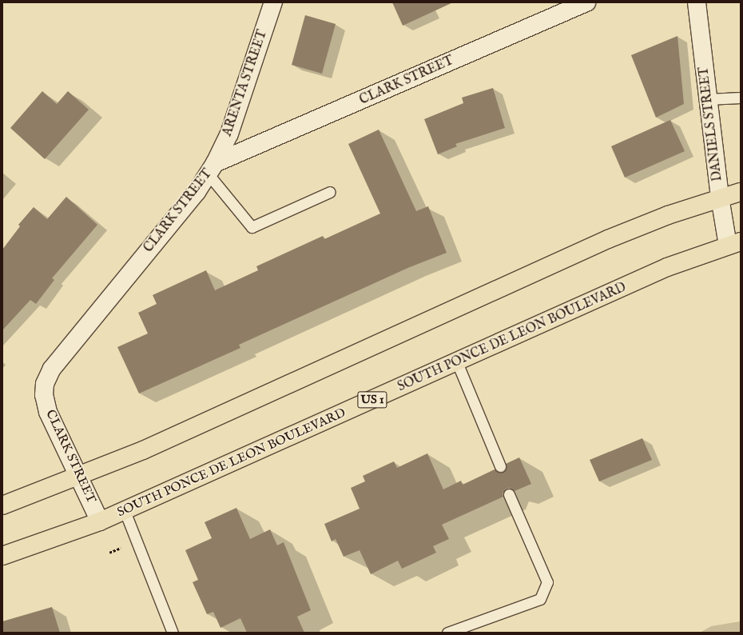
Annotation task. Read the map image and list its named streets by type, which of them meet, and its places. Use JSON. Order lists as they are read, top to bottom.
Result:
{
  "streets": {
    "highway": ["SOUTH PONCE DE LEON BOULEVARD", "US 1"],
    "street": ["CLARK STREET", "ARENTA STREET", "DANIELS STREET"]
  },
  "crossings": [
    ["CLARK STREET", "ARENTA STREET"],
    ["CLARK STREET", "SOUTH PONCE DE LEON BOULEVARD"],
    ["DANIELS STREET", "SOUTH PONCE DE LEON BOULEVARD"]
  ]
}
